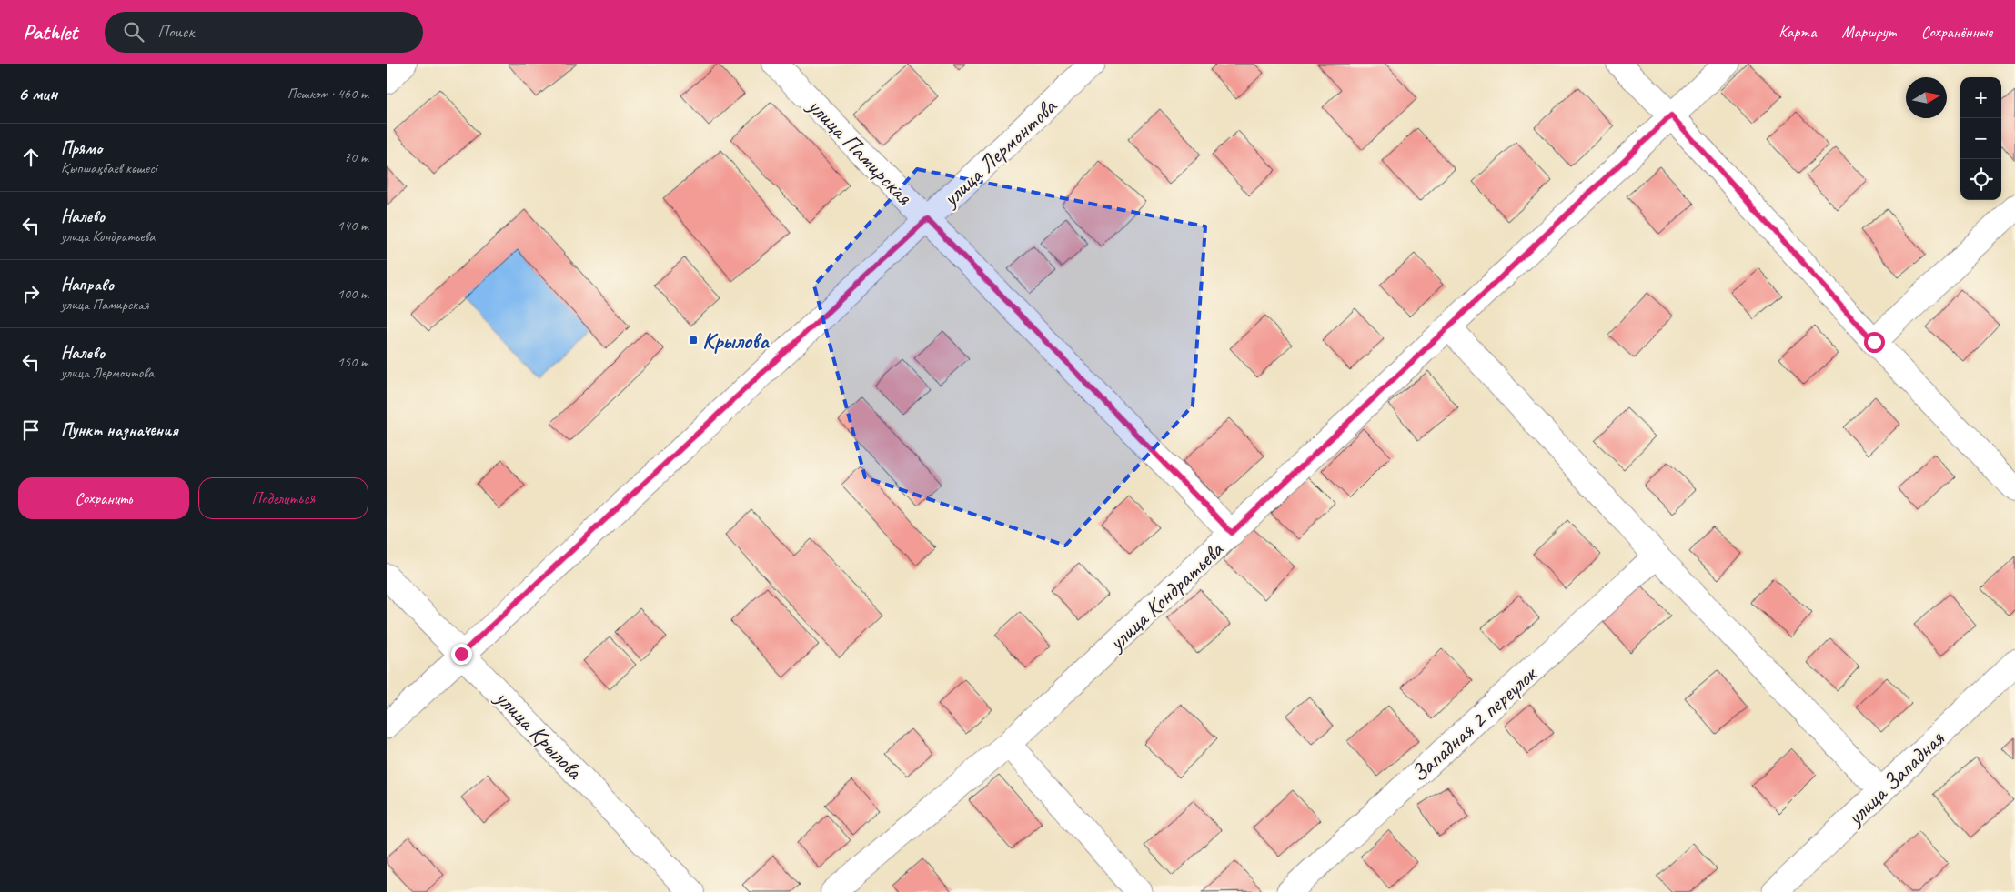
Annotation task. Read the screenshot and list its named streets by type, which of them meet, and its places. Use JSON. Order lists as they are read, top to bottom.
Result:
{
  "streets": {
    "street": [
      "улица Памирская",
      "улица Лермонтова",
      "улица Кондратьева",
      "Западная 2 переулок",
      "улица Крылова",
      "улица Западная"
    ]
  },
  "crossings": [
    ["улица Памирская", "улица Лермонтова"],
    ["улица Памирская", "улица Кондратьева"],
    ["улица Лермонтова", "улица Крылова"]
  ],
  "places": {
    "transit": ["Крылова"]
  },
  "north": "right",
  "page": {
    "header": "Pathlet",
    "search": "Поиск",
    "nav": ["Карта", "Маршрут", "Сохранённые"],
    "heading": ["6 мин", "Пешком · 460 m"],
    "map_buttons": ["+", "−"],
    "list": [
      ["Прямо", "Қыпшақбаев көшесі", "70 m"],
      ["Налево", "улица Кондратьева", "140 m"],
      ["Направо", "улица Памирская", "100 m"],
      ["Налево", "улица Лермонтова", "150 m"],
      "Пункт назначения"
    ],
    "buttons": ["Сохранить", "Поделиться"]
  }
}
